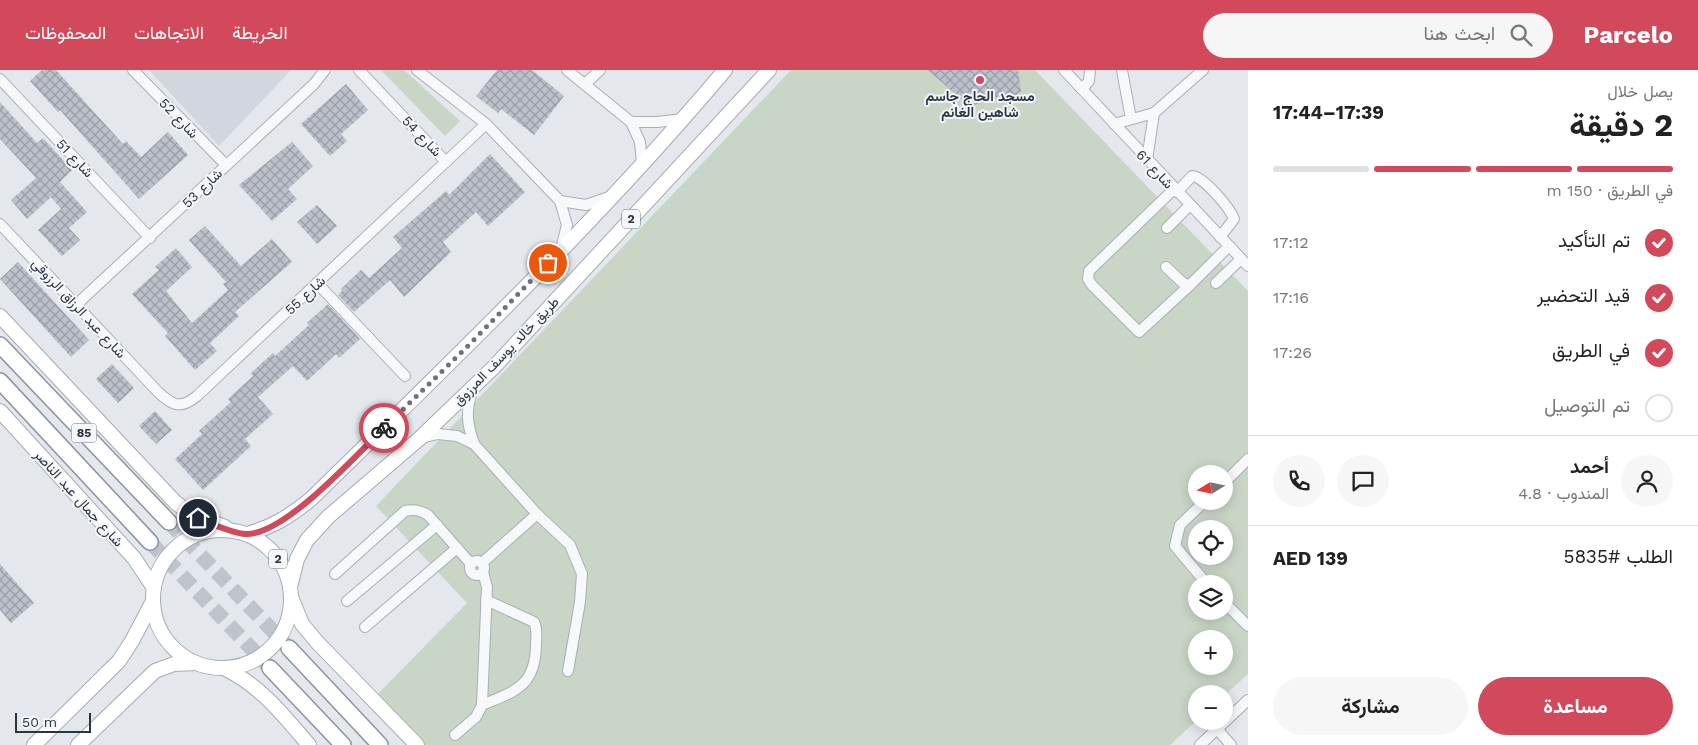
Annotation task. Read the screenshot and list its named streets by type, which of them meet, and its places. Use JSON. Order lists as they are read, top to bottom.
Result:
{
  "streets": {
    "highway": ["85", "شارع جمال عبد الناصر"],
    "main road": ["2", "طريق خالد يوسف المرزوق"],
    "street": [
      "شارع 52",
      "شارع 54",
      "شارع 51",
      "شارع 61",
      "شارع 53",
      "شارع 55",
      "شارع عبد الرزاق الرزوقي"
    ]
  },
  "crossings": [
    ["شارع 52", "شارع 53"],
    ["شارع 54", "شارع 55"],
    ["شارع 51", "شارع 53"],
    ["شارع 53", "شارع عبد الرزاق الرزوقي"],
    ["2", "طريق خالد يوسف المرزوق"],
    ["2", "شارع جمال عبد الناصر"],
    ["شارع 55", "شارع عبد الرزاق الرزوقي"],
    ["طريق خالد يوسف المرزوق", "شارع جمال عبد الناصر"]
  ],
  "places": ["مسجد الحاج جاسم شاهين الغانم"],
  "scale_bar": "50 m",
  "north": "left",
  "page": {
    "header": "Parcelo",
    "search": "ابحث هنا",
    "nav": ["الخريطة", "الاتجاهات", "المحفوظات"],
    "heading": ["2 دقيقة", "يصل خلال", "17:39–17:44"],
    "panel": [
      "أحمد",
      "المندوب · 4.8",
      "الطلب #5835",
      "AED 139"
    ],
    "bar": "في الطريق · 150 m",
    "list": [
      ["تم التأكيد", "17:12"],
      ["قيد التحضير", "17:16"],
      ["في الطريق", "17:26"],
      "تم التوصيل"
    ],
    "map_buttons": ["+", "−"],
    "buttons": ["مساعدة", "مشاركة"],
    "scale": "50 m"
  }
}
